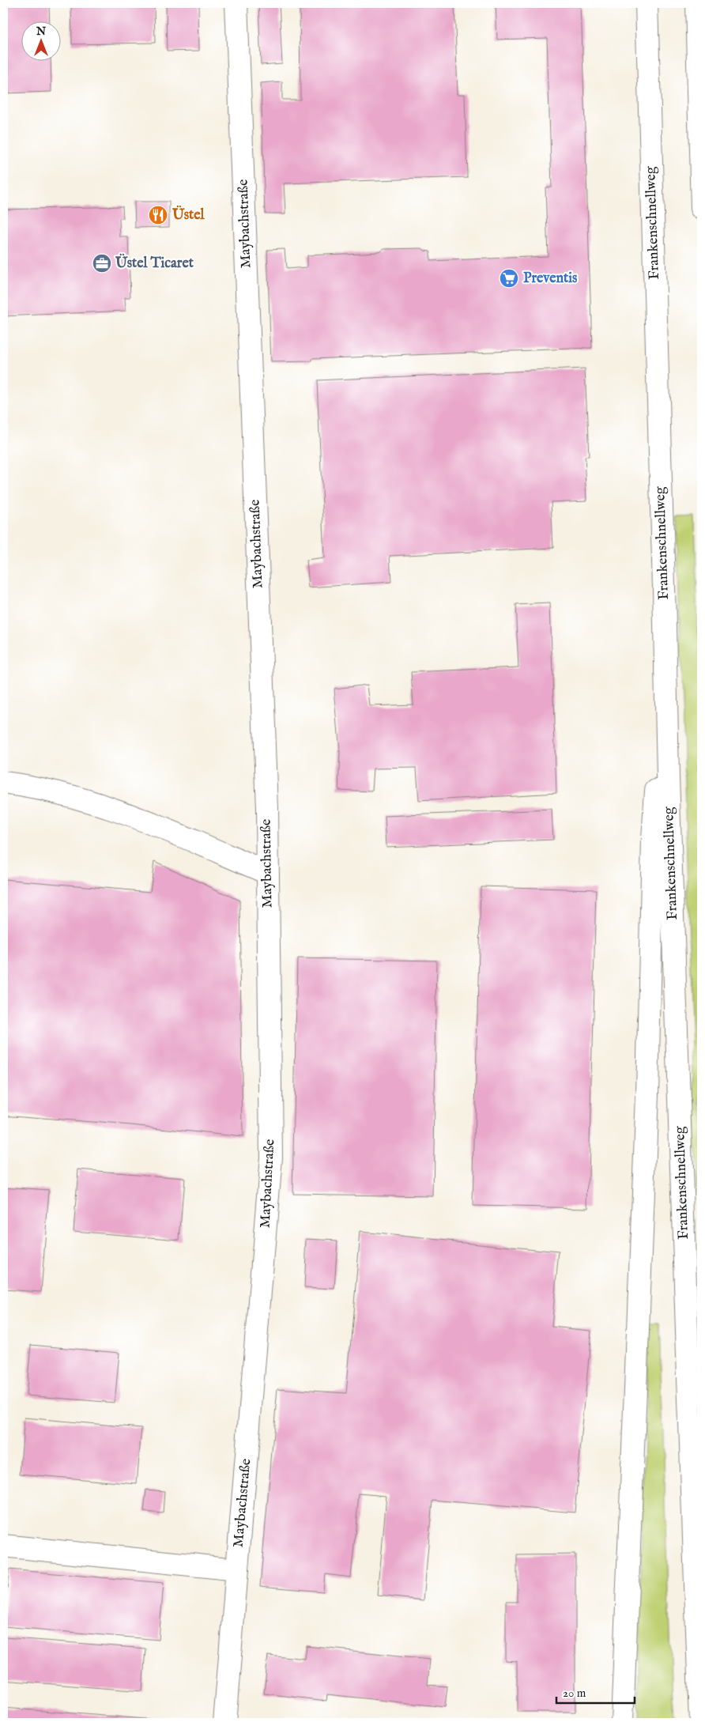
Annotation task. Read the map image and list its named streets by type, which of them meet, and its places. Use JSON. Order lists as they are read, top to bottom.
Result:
{
  "streets": {
    "main road": ["Frankenschnellweg", "Maybachstraße"]
  },
  "places": {
    "restaurant": ["Üstel"],
    "office": ["Üstel Ticaret"],
    "supermarket": ["Preventis"]
  },
  "scale_bar": "20 m",
  "north": "top"
}
